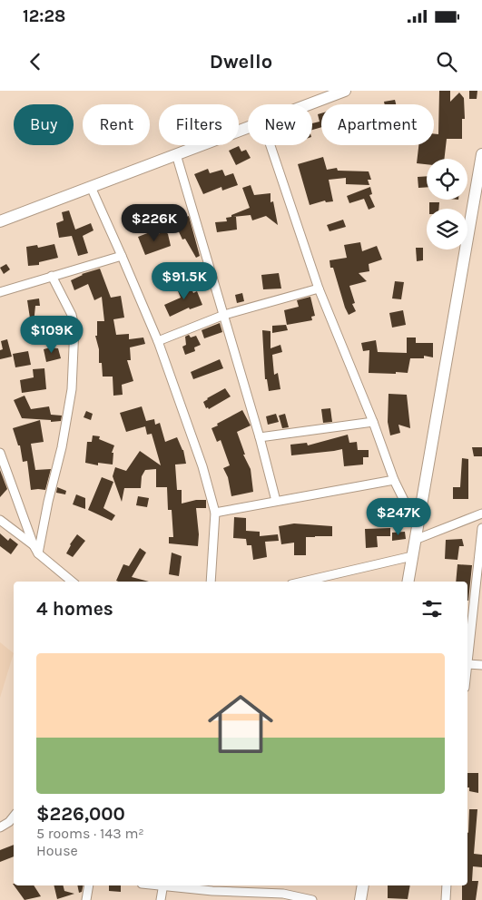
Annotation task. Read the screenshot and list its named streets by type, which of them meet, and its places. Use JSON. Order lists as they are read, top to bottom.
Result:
{
  "page": {
    "status": "12:28",
    "header": "Dwello",
    "chip": [
      "Buy",
      "Rent",
      "Filters",
      "New",
      "Apartment"
    ],
    "price": [
      "$226K",
      "$91.5K",
      "$109K",
      "$247K"
    ],
    "heading": "4 homes",
    "list": [
      {
        "name": "$226,000",
        "note": "5 rooms · 143 m² · House"
      }
    ]
  }
}
